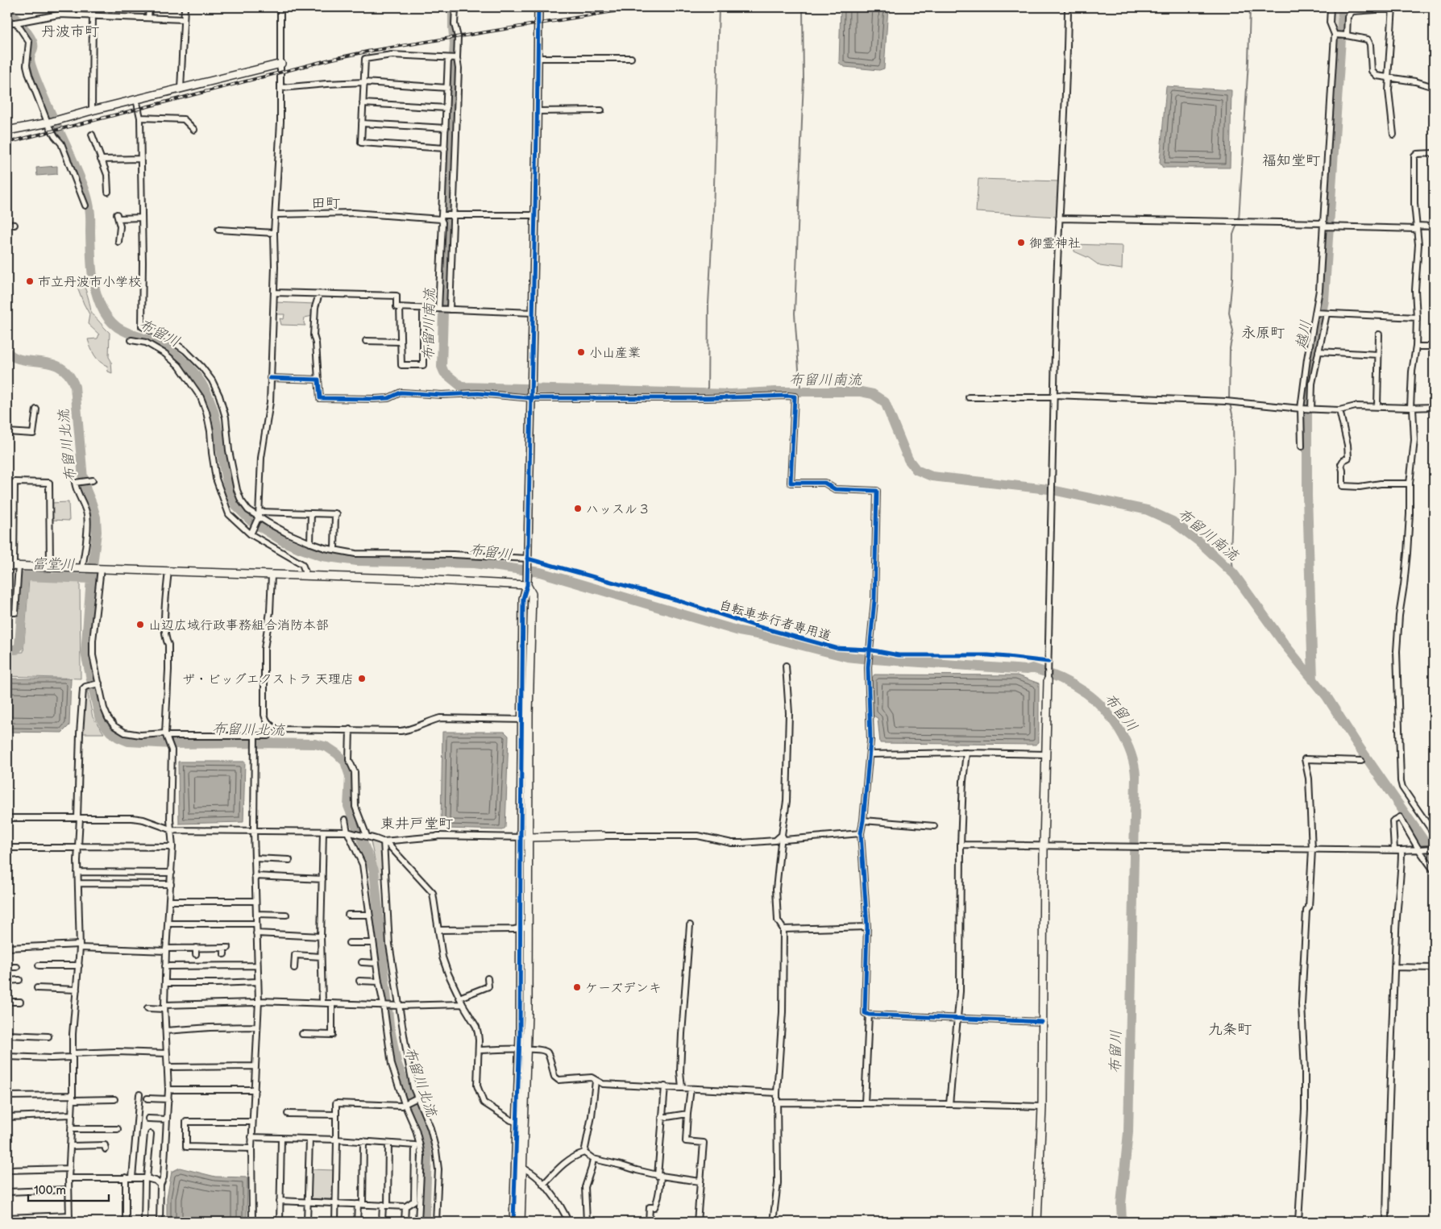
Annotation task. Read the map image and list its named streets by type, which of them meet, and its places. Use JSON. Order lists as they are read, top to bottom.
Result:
{
  "streets": {
    "cycle path": ["自転車歩行者専用道"]
  },
  "districts": [
    "丹波市町",
    "福知堂町",
    "田町",
    "永原町",
    "東井戸堂町",
    "九条町"
  ],
  "water": [
    "布留川南流",
    "布留川",
    "越川",
    "布留川北流",
    "富堂川"
  ],
  "places": [
    "御霊神社",
    "市立丹波市小学校",
    "小山産業",
    "ハッスル３",
    "山辺広域行政事務組合消防本部",
    "ザ・ビッグエクストラ 天理店",
    "ケーズデンキ"
  ],
  "scale_bar": "100 m"
}
